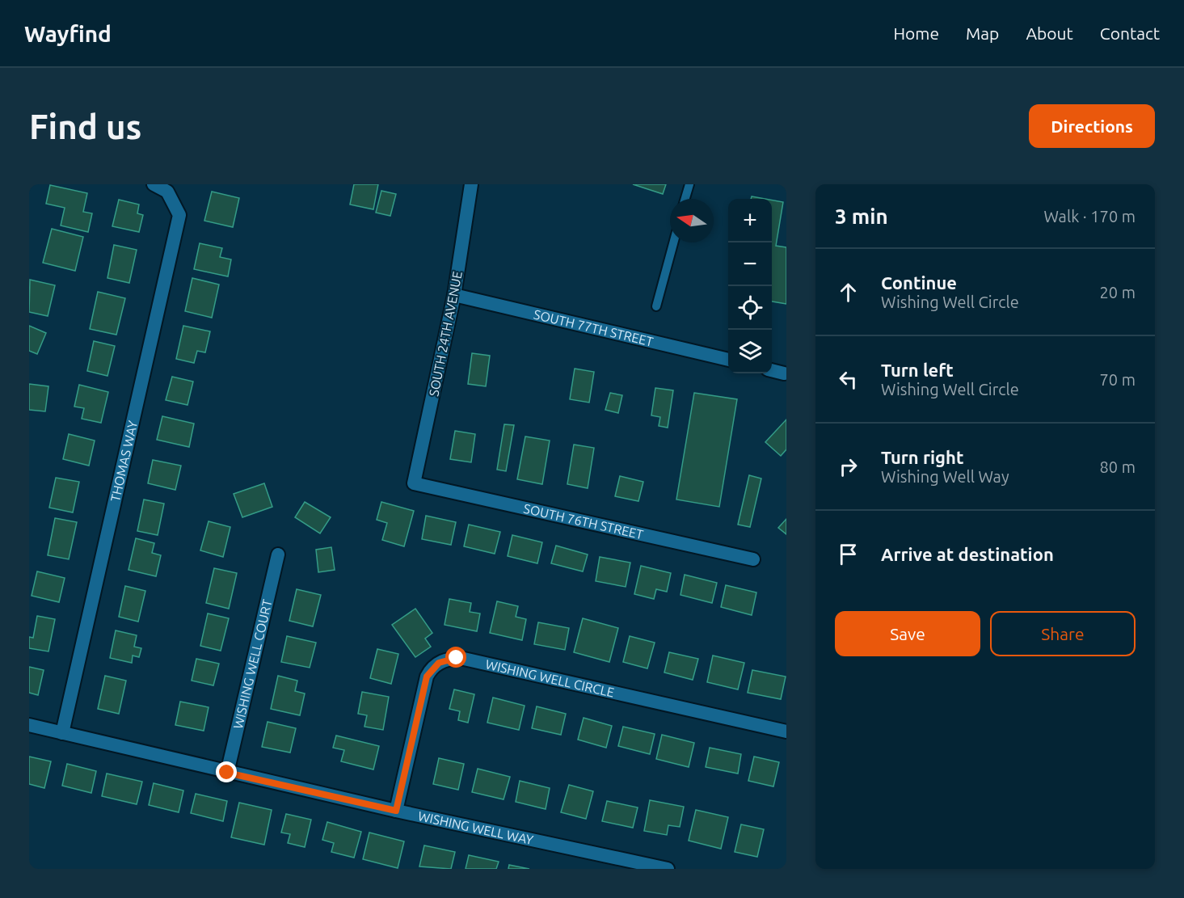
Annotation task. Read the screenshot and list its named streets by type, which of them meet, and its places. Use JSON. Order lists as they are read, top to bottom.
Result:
{
  "streets": {
    "street": [
      "SOUTH 77TH STREET",
      "SOUTH 24TH AVENUE",
      "THOMAS WAY",
      "SOUTH 76TH STREET",
      "WISHING WELL COURT",
      "WISHING WELL CIRCLE",
      "WISHING WELL WAY"
    ]
  },
  "crossings": [
    ["SOUTH 77TH STREET", "SOUTH 24TH AVENUE"],
    ["SOUTH 24TH AVENUE", "SOUTH 76TH STREET"],
    ["THOMAS WAY", "WISHING WELL WAY"],
    ["WISHING WELL COURT", "WISHING WELL WAY"],
    ["WISHING WELL CIRCLE", "WISHING WELL WAY"]
  ],
  "north": "left",
  "page": {
    "header": "Wayfind",
    "nav": [
      "Home",
      "Map",
      "About",
      "Contact"
    ],
    "buttons": [
      "Directions",
      ["Save", "Share"]
    ],
    "title": "Find us",
    "heading": ["3 min", "Walk · 170 m"],
    "map_buttons": ["+", "−"],
    "list": [
      ["Continue", "Wishing Well Circle", "20 m"],
      ["Turn left", "Wishing Well Circle", "70 m"],
      ["Turn right", "Wishing Well Way", "80 m"],
      "Arrive at destination"
    ]
  }
}
